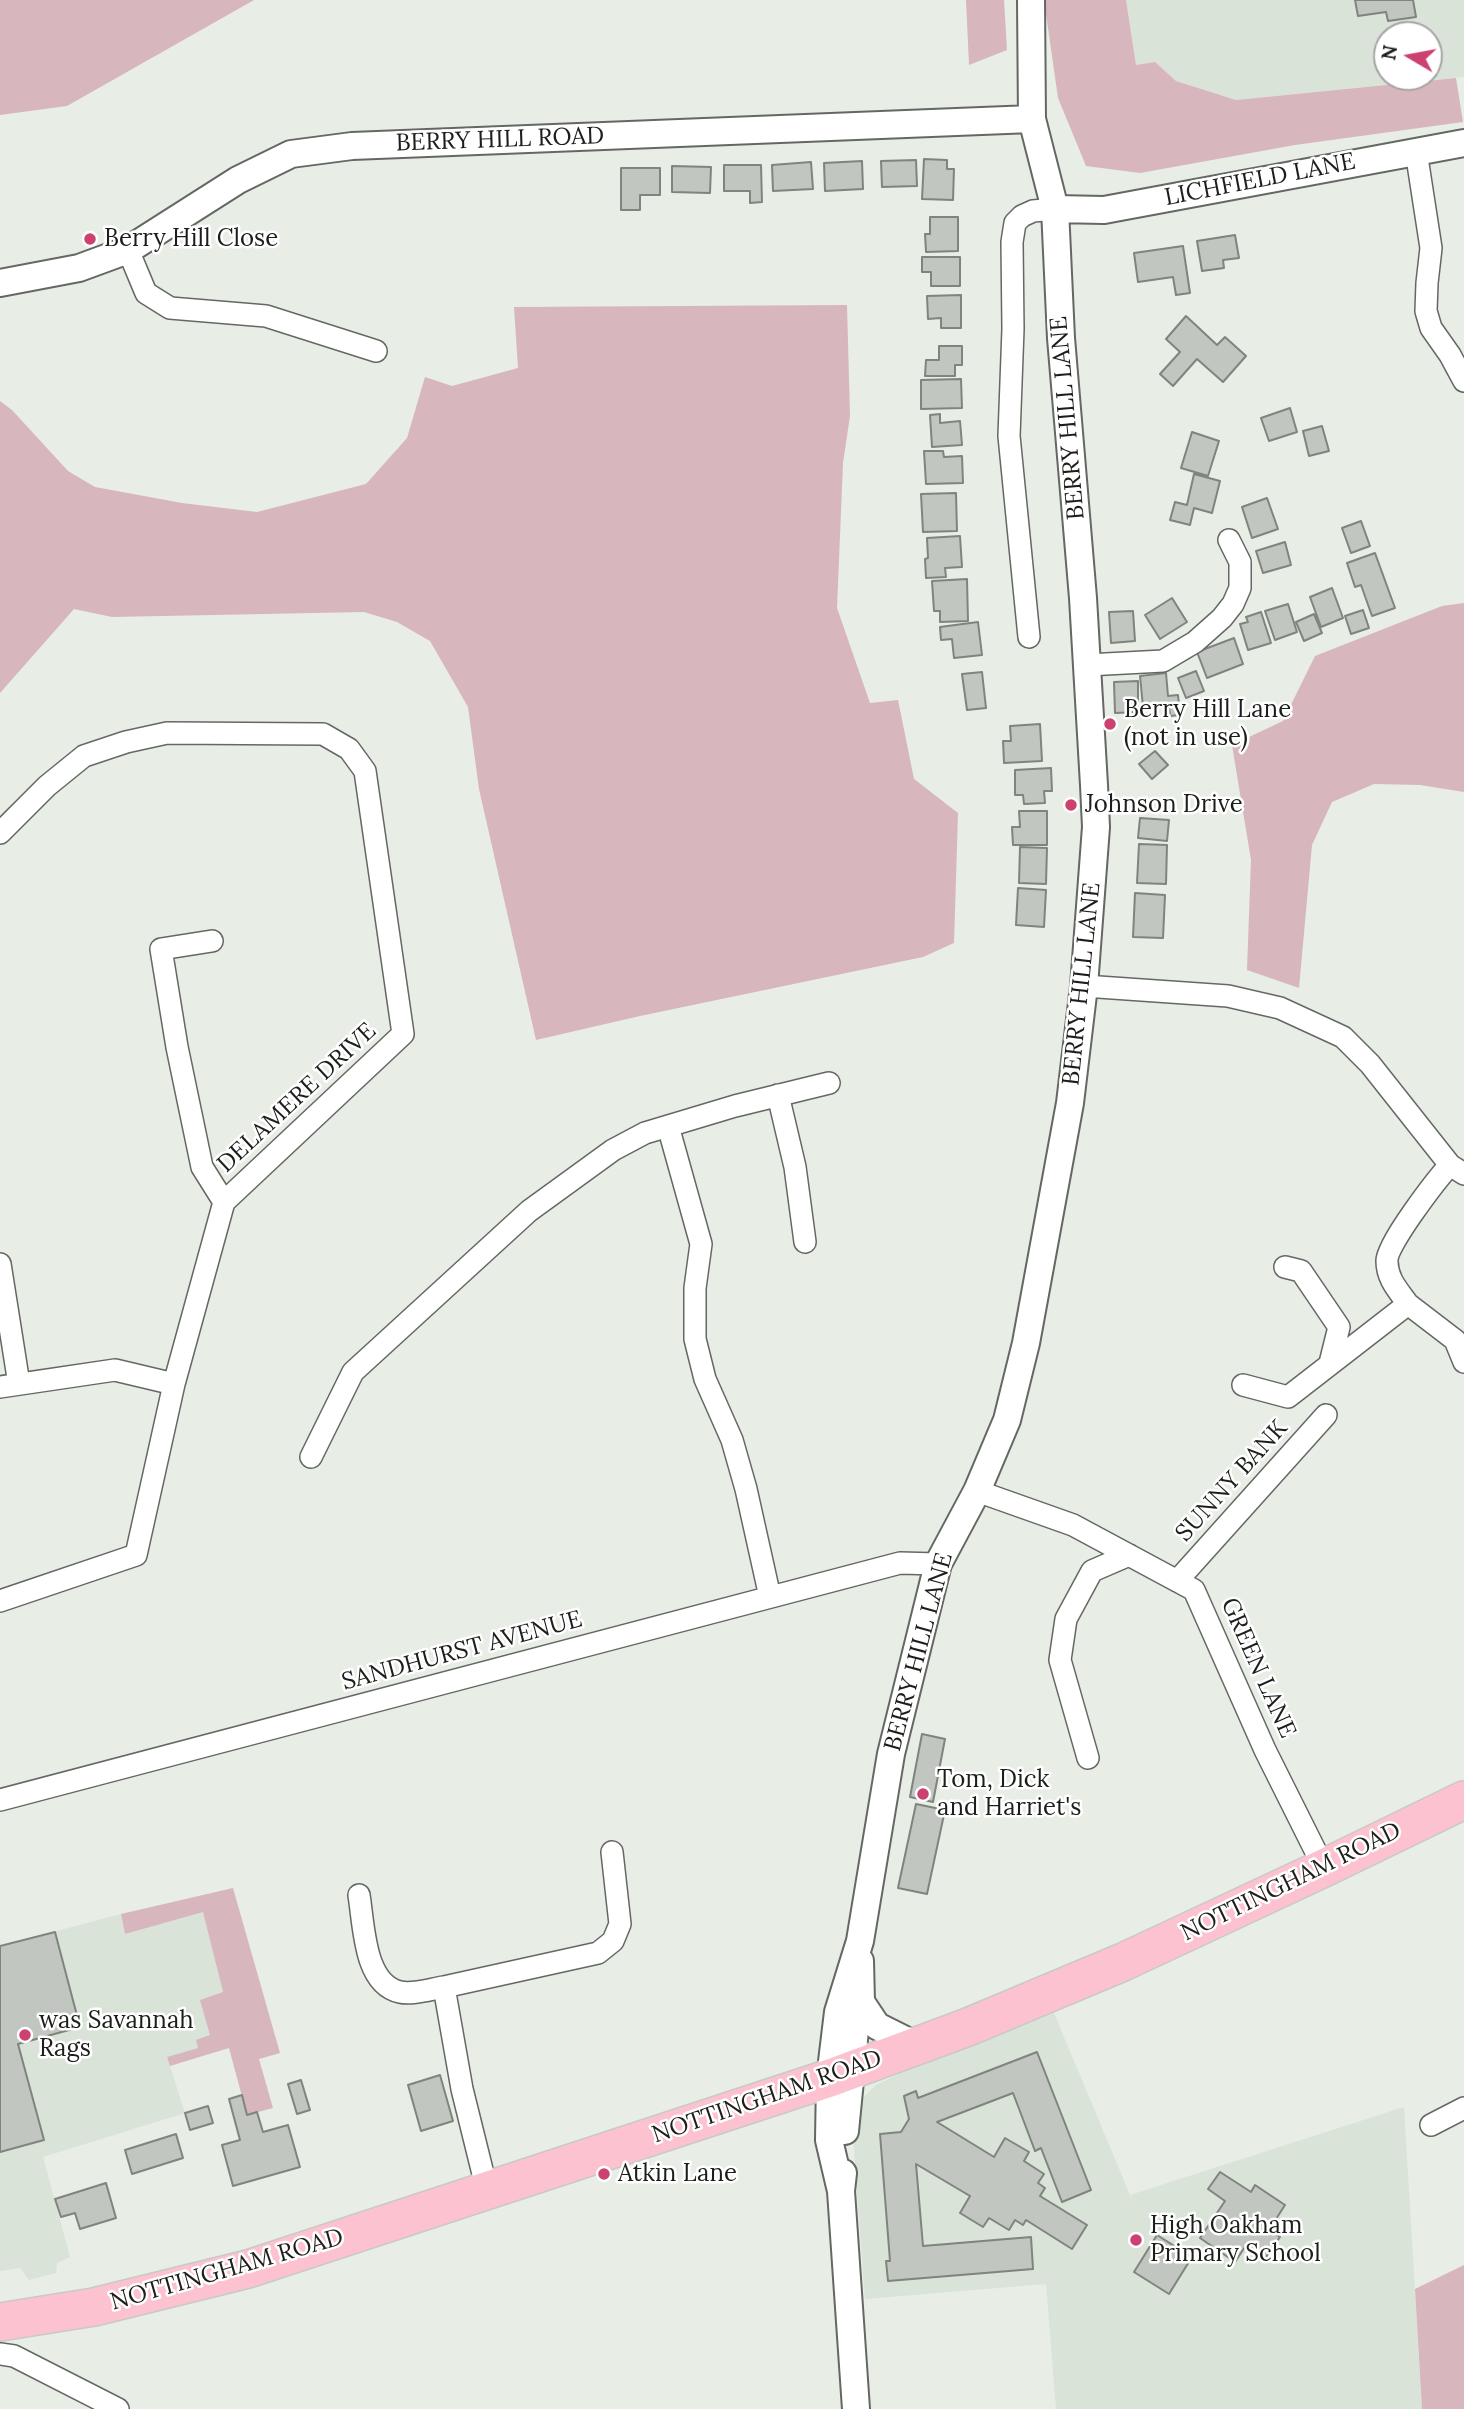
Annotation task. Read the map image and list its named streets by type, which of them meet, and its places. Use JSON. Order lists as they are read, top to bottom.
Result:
{
  "streets": {
    "highway": ["NOTTINGHAM ROAD"],
    "street": [
      "BERRY HILL ROAD",
      "LICHFIELD LANE",
      "BERRY HILL LANE",
      "DELAMERE DRIVE",
      "SUNNY BANK",
      "SANDHURST AVENUE",
      "GREEN LANE"
    ]
  },
  "crossings": [
    ["BERRY HILL ROAD", "BERRY HILL LANE"],
    ["LICHFIELD LANE", "BERRY HILL LANE"],
    ["BERRY HILL LANE", "SANDHURST AVENUE"],
    ["BERRY HILL LANE", "GREEN LANE"],
    ["BERRY HILL LANE", "NOTTINGHAM ROAD"],
    ["SUNNY BANK", "GREEN LANE"],
    ["GREEN LANE", "NOTTINGHAM ROAD"]
  ],
  "places": [
    "Berry Hill Close",
    "Berry Hill Lane (not in use)",
    "Johnson Drive",
    "Tom, Dick and Harriet's",
    "was Savannah Rags",
    "Atkin Lane",
    "High Oakham Primary School"
  ],
  "north": "left"
}
